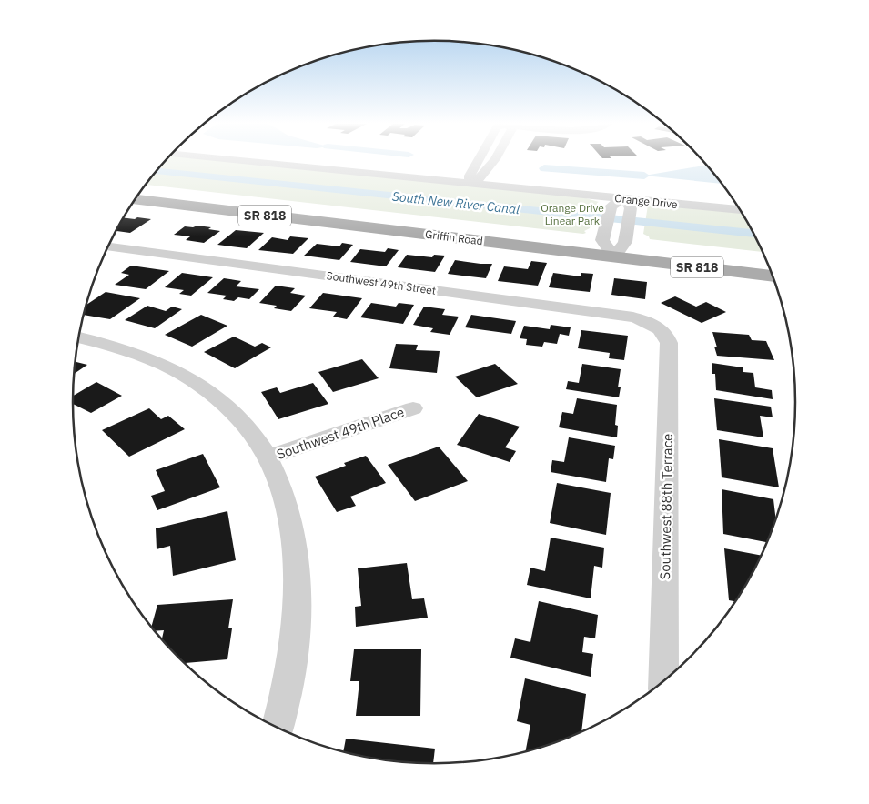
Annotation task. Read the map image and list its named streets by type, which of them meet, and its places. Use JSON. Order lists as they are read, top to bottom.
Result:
{
  "streets": {
    "main road": ["SR 818", "Griffin Road"],
    "street": [
      "Orange Drive",
      "Southwest 49th Street",
      "Southwest 49th Place",
      "Southwest 88th Terrace"
    ]
  },
  "crossings": [
    ["Southwest 49th Street", "Southwest 88th Terrace"]
  ],
  "water": ["South New River Canal"],
  "parks": ["Orange Drive Linear Park"]
}
